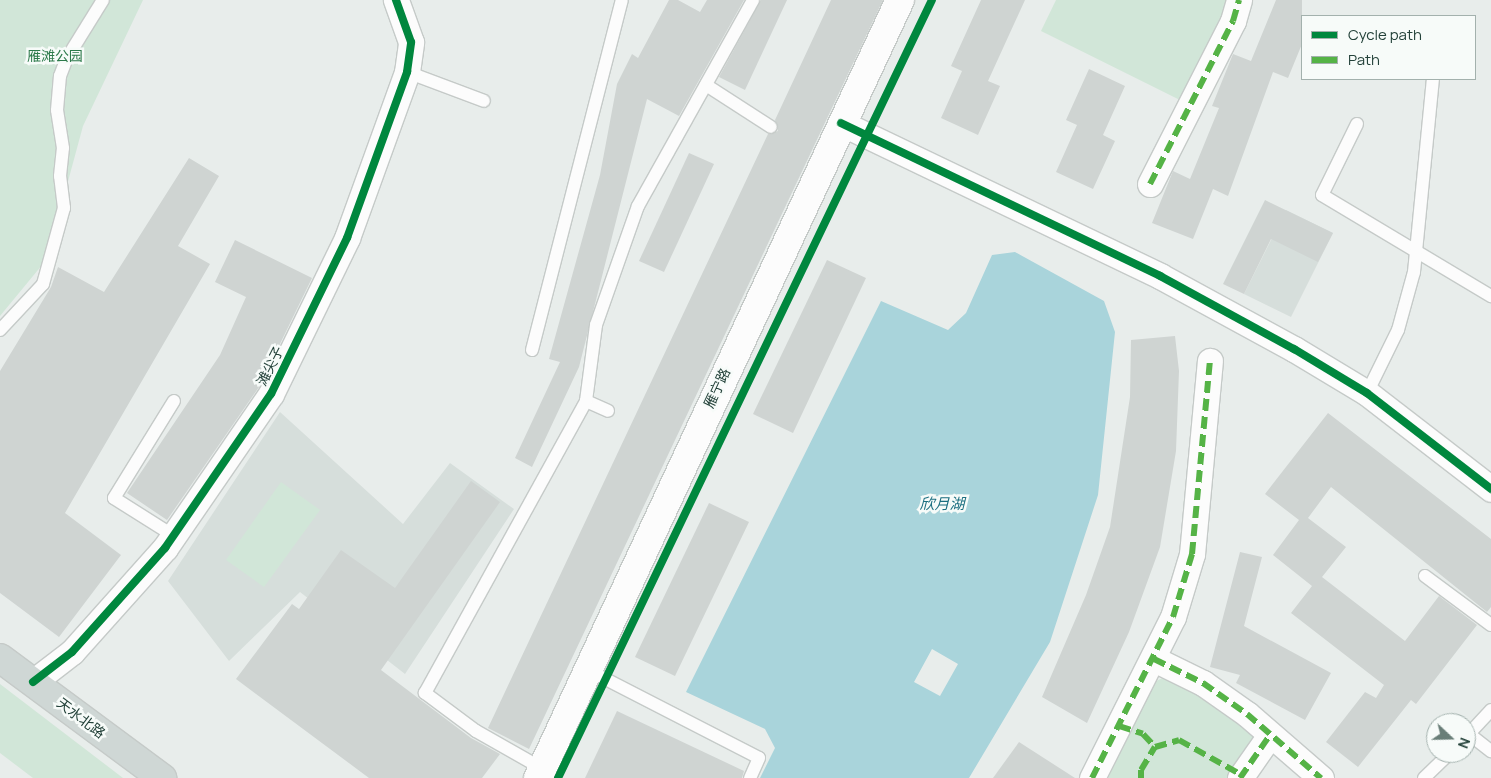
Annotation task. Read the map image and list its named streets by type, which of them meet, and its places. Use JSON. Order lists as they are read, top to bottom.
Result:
{
  "streets": {
    "main road": ["雁宁路", "天水北路"],
    "street": ["滩尖子"]
  },
  "crossings": [
    ["滩尖子", "天水北路"]
  ],
  "water": ["欣月湖"],
  "parks": ["雁滩公园"],
  "legend": ["Cycle path", "Path"],
  "north": "right"
}
